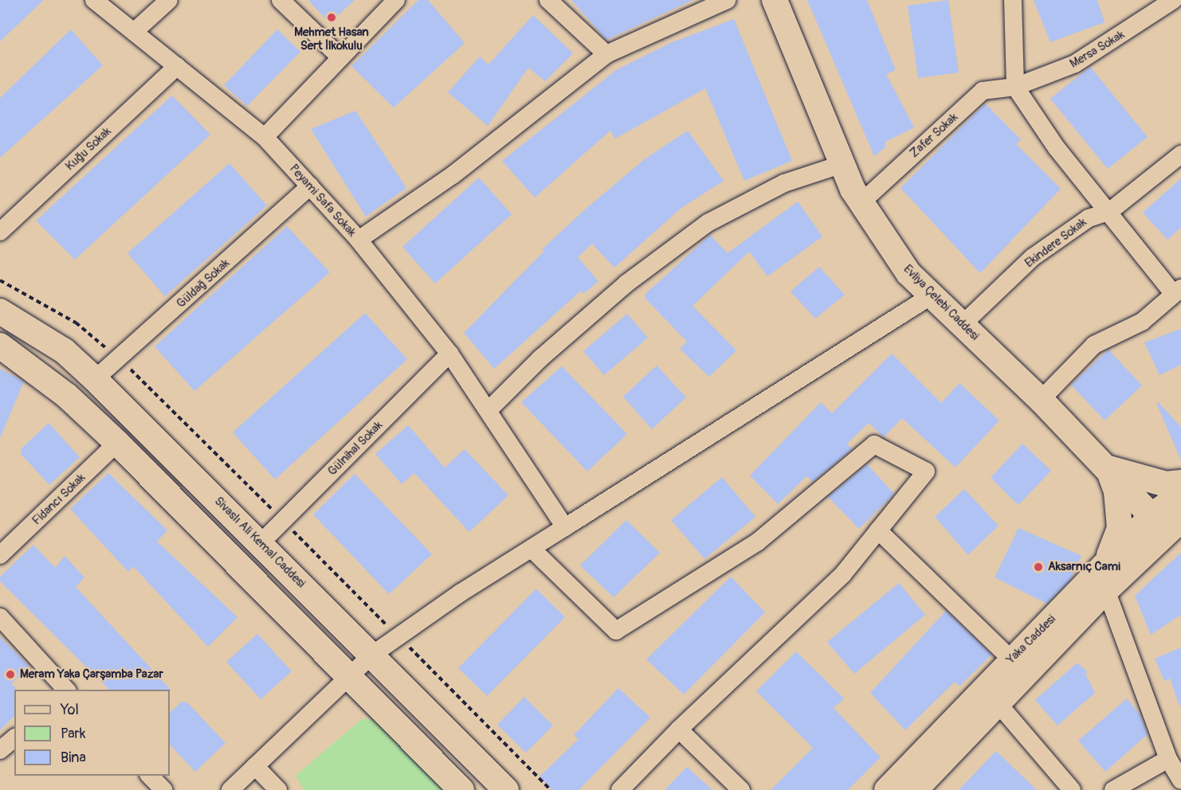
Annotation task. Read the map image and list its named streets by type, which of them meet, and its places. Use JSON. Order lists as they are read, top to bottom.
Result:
{
  "streets": {
    "street": [
      "Mersa Sokak",
      "Zafer Sokak",
      "Kuğu Sokak",
      "Peyami Safa Sokak",
      "Ekindere Sokak",
      "Güldağ Sokak",
      "Evliya Çelebi Caddesi",
      "Gülnihal Sokak",
      "Fidancı Sokak",
      "Sivaslı Ali Kemal Caddesi",
      "Yaka Caddesi"
    ]
  },
  "crossings": [
    ["Mersa Sokak", "Zafer Sokak"],
    ["Zafer Sokak", "Evliya Çelebi Caddesi"],
    ["Kuğu Sokak", "Peyami Safa Sokak"],
    ["Peyami Safa Sokak", "Güldağ Sokak"],
    ["Ekindere Sokak", "Evliya Çelebi Caddesi"],
    ["Güldağ Sokak", "Sivaslı Ali Kemal Caddesi"],
    ["Evliya Çelebi Caddesi", "Yaka Caddesi"],
    ["Gülnihal Sokak", "Sivaslı Ali Kemal Caddesi"]
  ],
  "places": ["Mehmet Hasan Sert İlkokulu", "Aksarnıç Cami", "Meram Yaka Çarşamba Pazar"],
  "legend": ["Yol", "Park", "Bina"]
}
